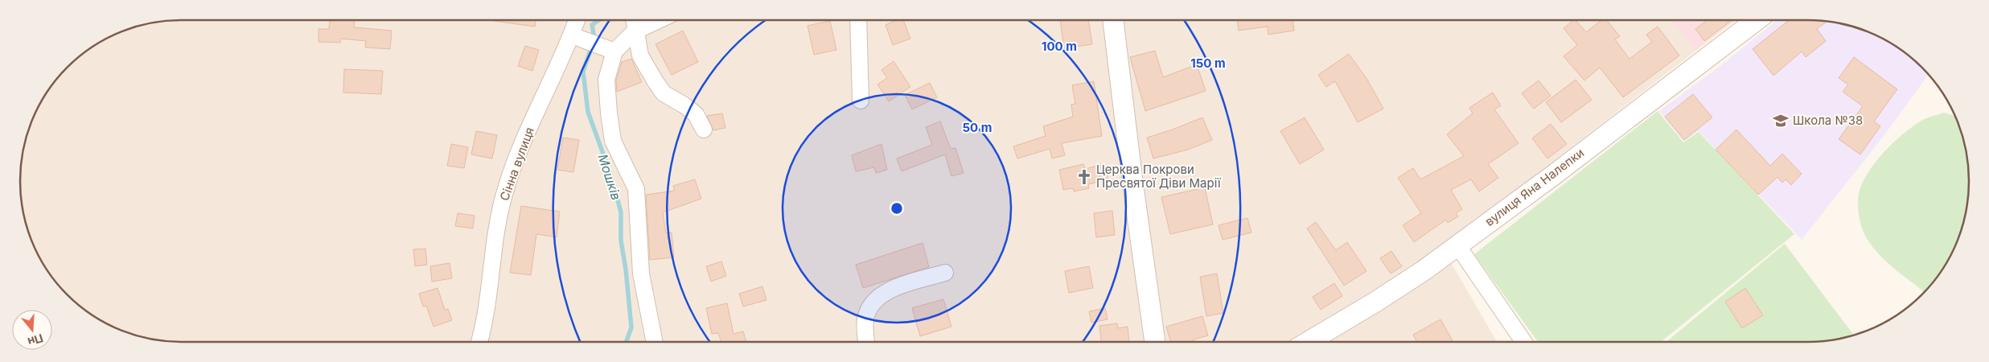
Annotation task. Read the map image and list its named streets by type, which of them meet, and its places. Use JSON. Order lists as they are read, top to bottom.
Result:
{
  "streets": {
    "street": ["Сінна вулиця", "вулиця Яна Налепки"]
  },
  "water": ["Мошків"],
  "places": {
    "school or university": ["Школа №38"],
    "church": ["Церква Покрови Пресвятої Діви Марії"]
  },
  "north": "bottom",
  "rings": ["100 m", "150 m", "50 m"]
}
